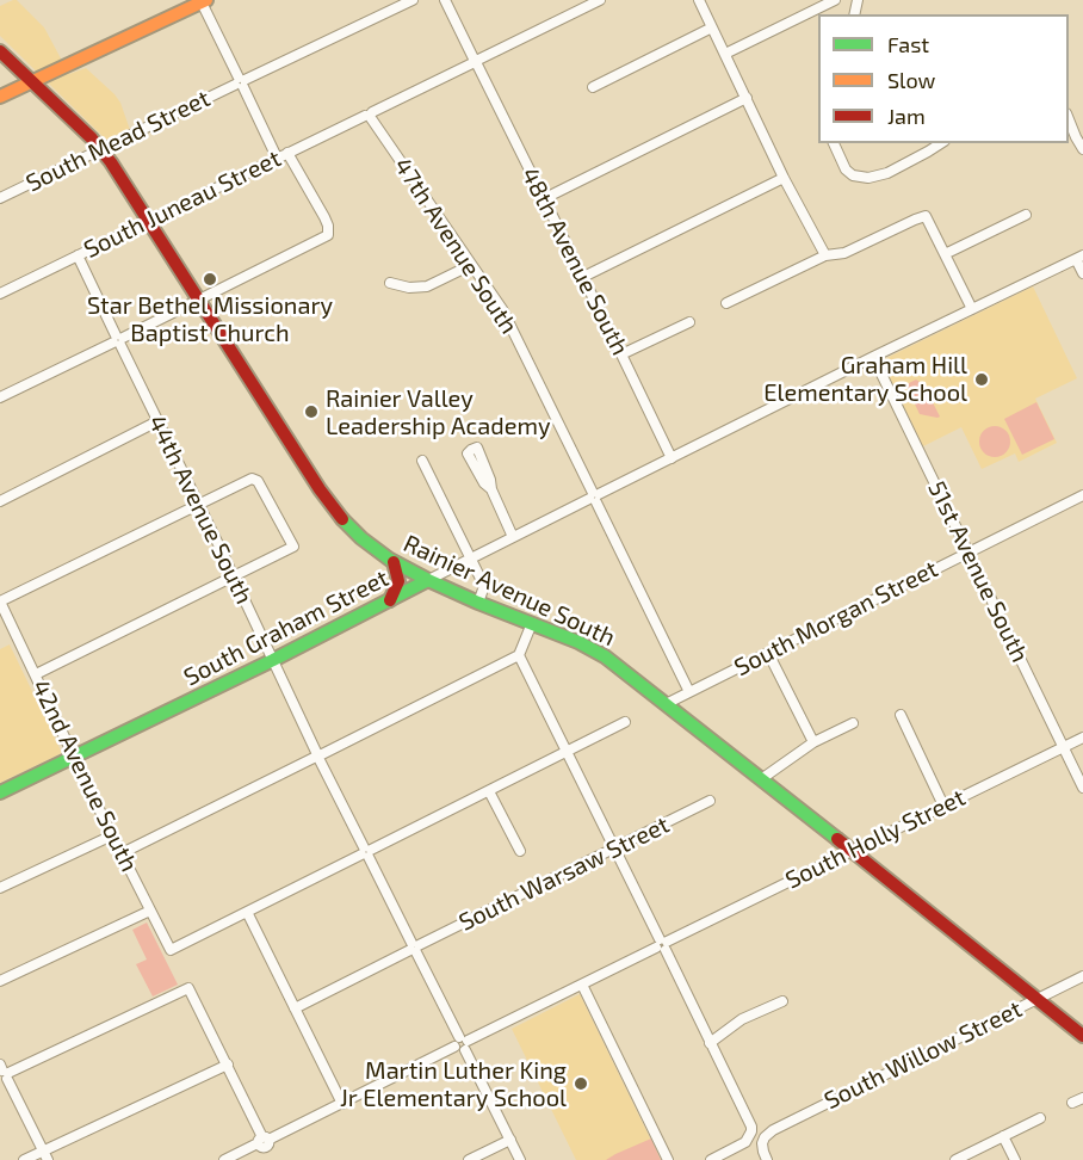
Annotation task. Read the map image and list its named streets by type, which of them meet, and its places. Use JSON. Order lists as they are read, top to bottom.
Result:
{
  "streets": {
    "main road": ["Rainier Avenue South", "South Graham Street"],
    "street": [
      "South Mead Street",
      "South Juneau Street",
      "47th Avenue South",
      "48th Avenue South",
      "44th Avenue South",
      "51st Avenue South",
      "South Morgan Street",
      "42nd Avenue South",
      "South Holly Street",
      "South Warsaw Street",
      "South Willow Street"
    ]
  },
  "crossings": [
    ["South Mead Street", "Rainier Avenue South"],
    ["South Juneau Street", "47th Avenue South"],
    ["South Juneau Street", "48th Avenue South"],
    ["South Juneau Street", "44th Avenue South"],
    ["South Juneau Street", "Rainier Avenue South"],
    ["47th Avenue South", "South Morgan Street"],
    ["47th Avenue South", "South Graham Street"],
    ["48th Avenue South", "South Graham Street"],
    ["44th Avenue South", "South Graham Street"],
    ["44th Avenue South", "South Holly Street"],
    ["44th Avenue South", "South Warsaw Street"],
    ["51st Avenue South", "South Morgan Street"],
    ["51st Avenue South", "South Graham Street"],
    ["51st Avenue South", "South Holly Street"],
    ["Rainier Avenue South", "South Morgan Street"],
    ["Rainier Avenue South", "South Graham Street"],
    ["Rainier Avenue South", "South Holly Street"],
    ["Rainier Avenue South", "South Willow Street"],
    ["South Graham Street", "42nd Avenue South"]
  ],
  "places": [
    "Star Bethel Missionary Baptist Church",
    "Graham Hill Elementary School",
    "Rainier Valley Leadership Academy",
    "Martin Luther King Jr Elementary School"
  ],
  "legend": ["Fast", "Slow", "Jam"]
}
